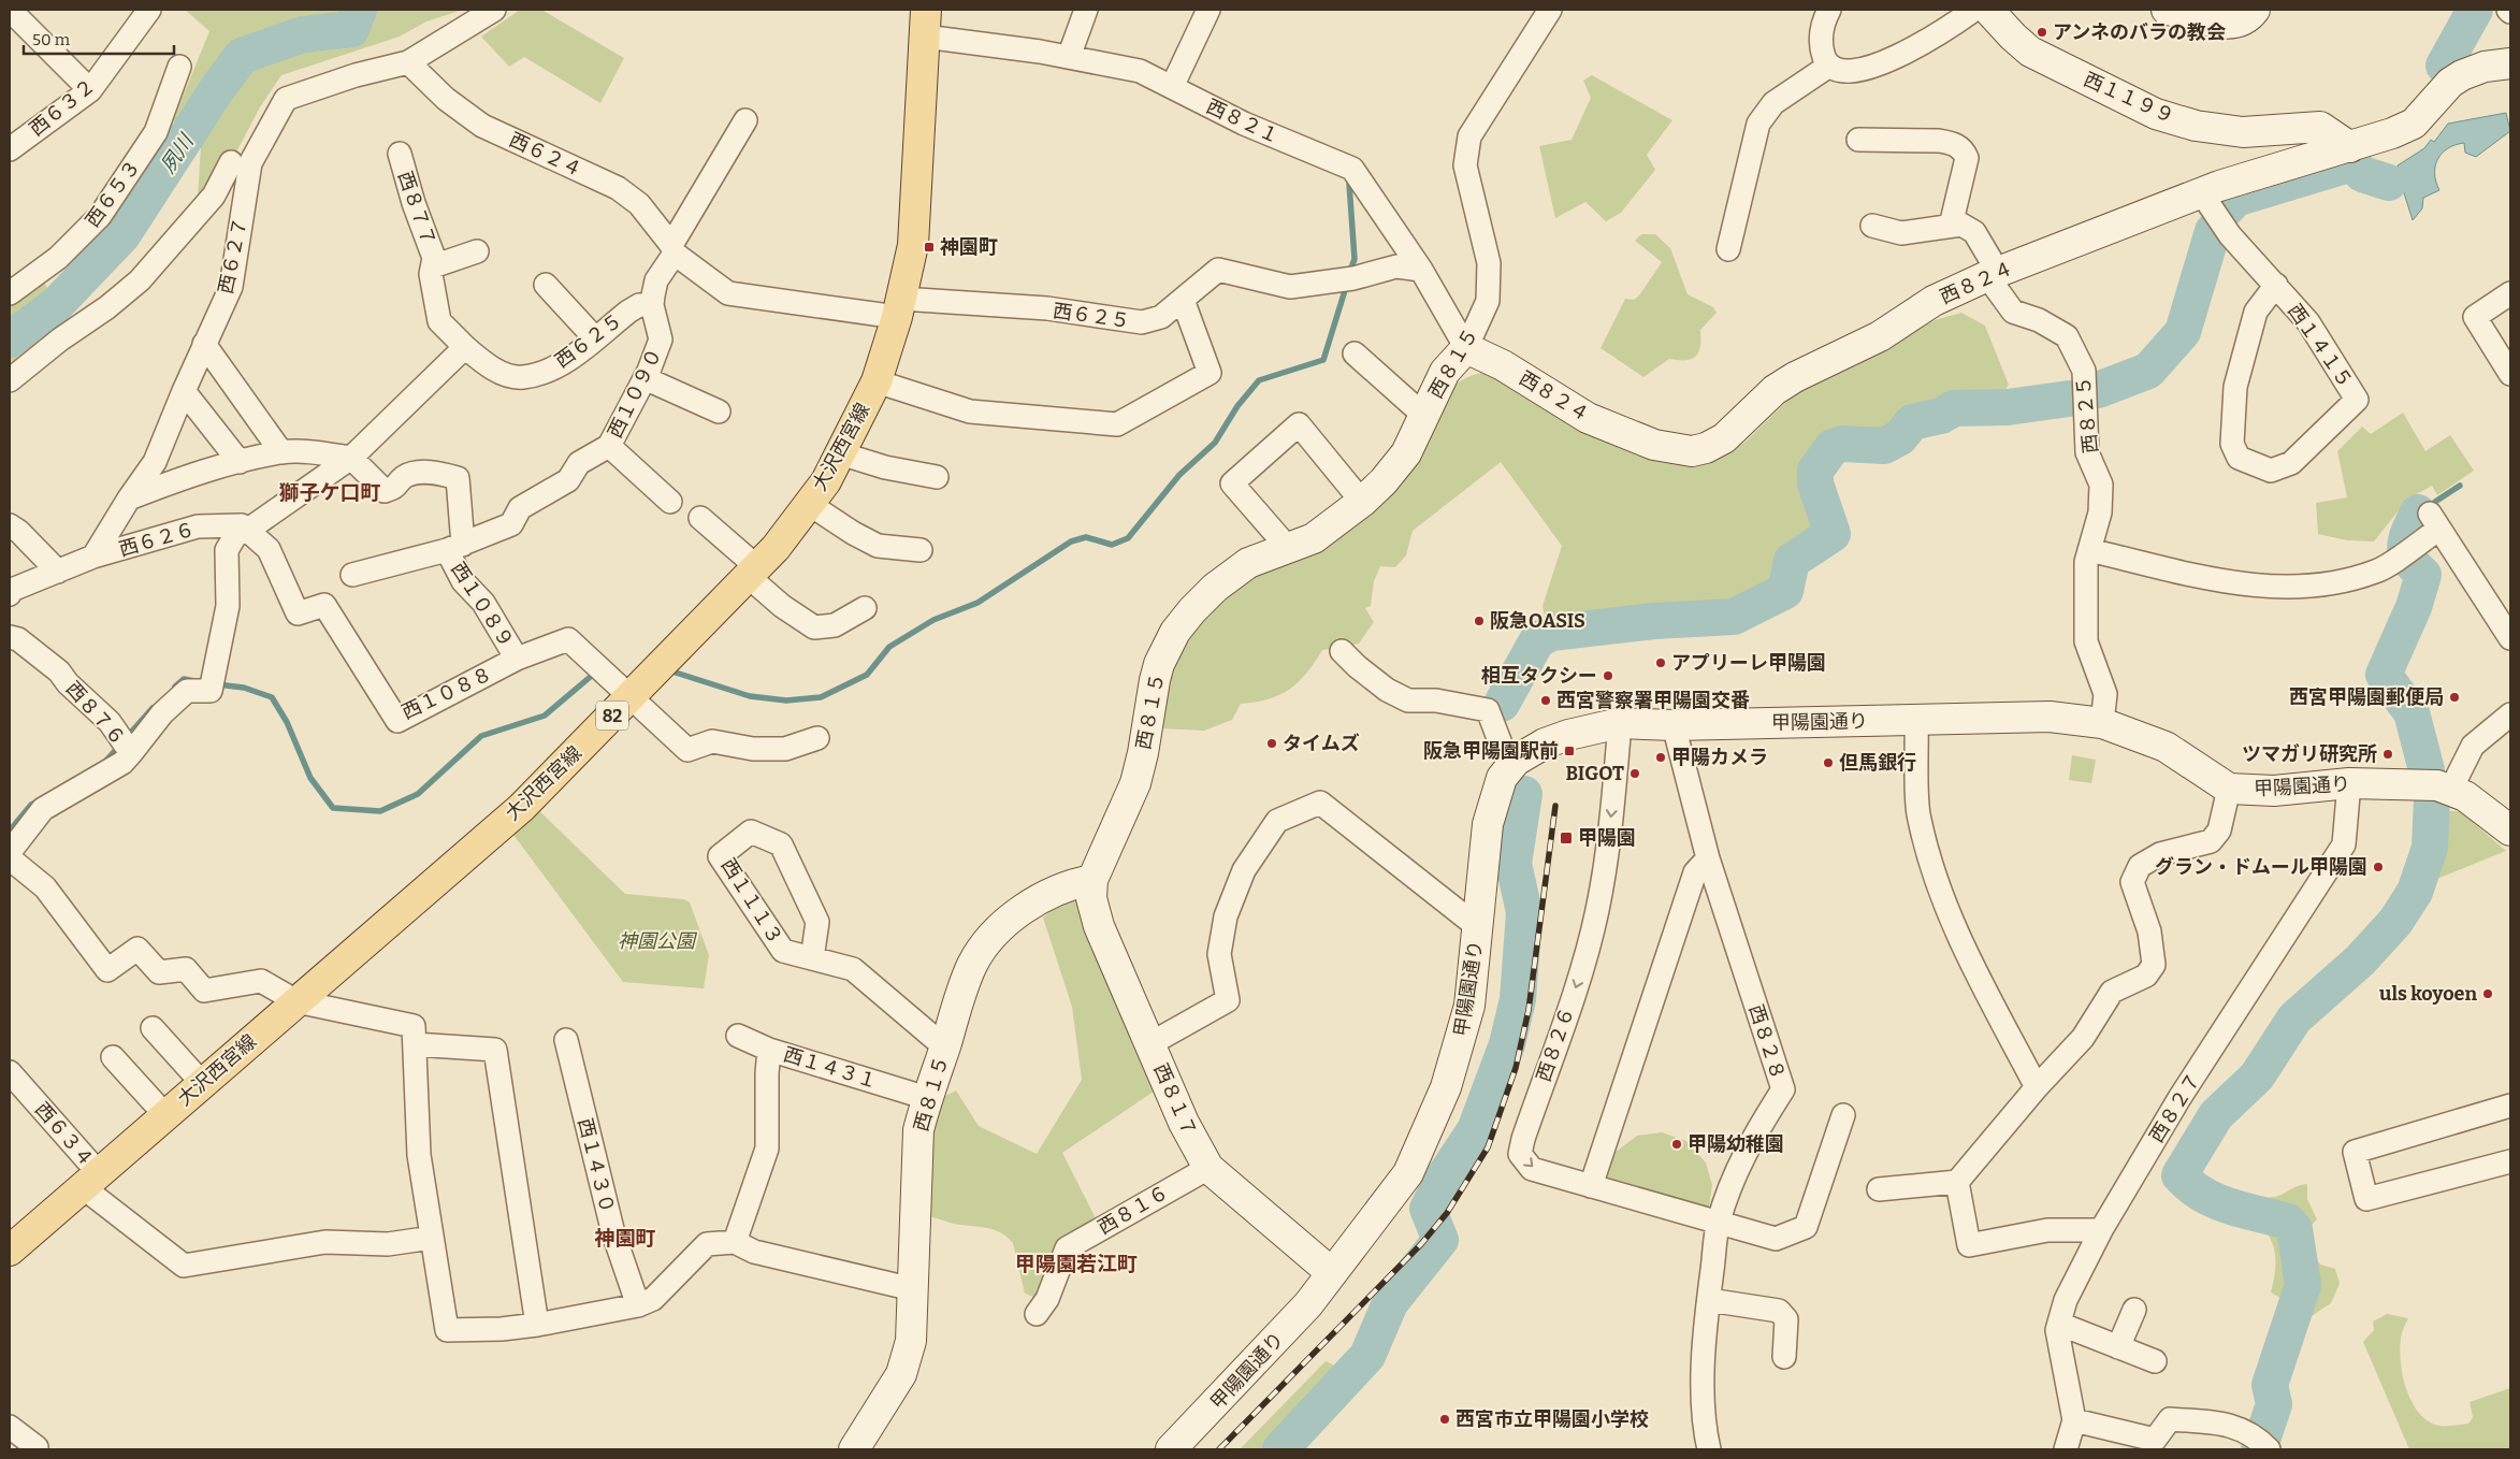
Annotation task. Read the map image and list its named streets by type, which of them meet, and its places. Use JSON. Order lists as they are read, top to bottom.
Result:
{
  "streets": {
    "main road": ["大沢西宮線", "82"],
    "street": [
      "西１１９９",
      "西６３２",
      "西８２１",
      "西６２４",
      "西６５３",
      "西８７７",
      "西６２７",
      "西８２４",
      "西６２５",
      "西１４１５",
      "西８１５",
      "西１０９０",
      "西８２５",
      "西６２６",
      "西１０８９",
      "西１０８８",
      "西８７６",
      "甲陽園通り",
      "西１１１３",
      "西８２８",
      "西８２６",
      "西１４３１",
      "西８１７",
      "西８２７",
      "西６３４",
      "西１４３０",
      "西８１６"
    ]
  },
  "crossings": [
    ["西１１９９", "西８２４"],
    ["西８２１", "西８２４"],
    ["西８２１", "西６２５"],
    ["西８２１", "西８１５"],
    ["西８２１", "大沢西宮線"],
    ["西６２４", "西６２７"],
    ["西６２４", "西６２５"],
    ["西８７７", "西６２５"],
    ["西６２７", "西６２６"],
    ["西８２４", "西１４１５"],
    ["西８２４", "西８１５"],
    ["西８２４", "西８２５"],
    ["西６２５", "西１０９０"],
    ["西６２５", "大沢西宮線"],
    ["西８１５", "西１１１３"],
    ["西８１５", "西１４３１"],
    ["西８１５", "西８１７"],
    ["西１０９０", "西１０８９"],
    ["西８２５", "甲陽園通り"],
    ["大沢西宮線", "西１０８８"],
    ["大沢西宮線", "西６３４"],
    ["西６２６", "西１０８８"],
    ["西１０８９", "西１０８８"],
    ["甲陽園通り", "西８２８"],
    ["甲陽園通り", "西８２６"],
    ["甲陽園通り", "西８１７"],
    ["甲陽園通り", "西８２７"],
    ["西８２８", "西８２６"],
    ["西８１７", "西８１６"]
  ],
  "districts": ["獅子ケ口町", "神園町", "甲陽園若江町"],
  "water": ["夙川"],
  "parks": ["神園公園"],
  "places": {
    "other": [
      "アンネのバラの教会",
      "阪急OASIS",
      "アプリーレ甲陽園",
      "相互タクシー",
      "西宮甲陽園郵便局",
      "西宮警察署甲陽園交番",
      "タイムズ",
      "ツマガリ研究所",
      "甲陽カメラ",
      "但馬銀行",
      "BIGOT",
      "グラン・ドムール甲陽園",
      "uls koyoen",
      "甲陽幼稚園",
      "西宮市立甲陽園小学校"
    ],
    "transit": ["神園町", "阪急甲陽園駅前", "甲陽園"]
  },
  "scale_bar": "50 m"
}
